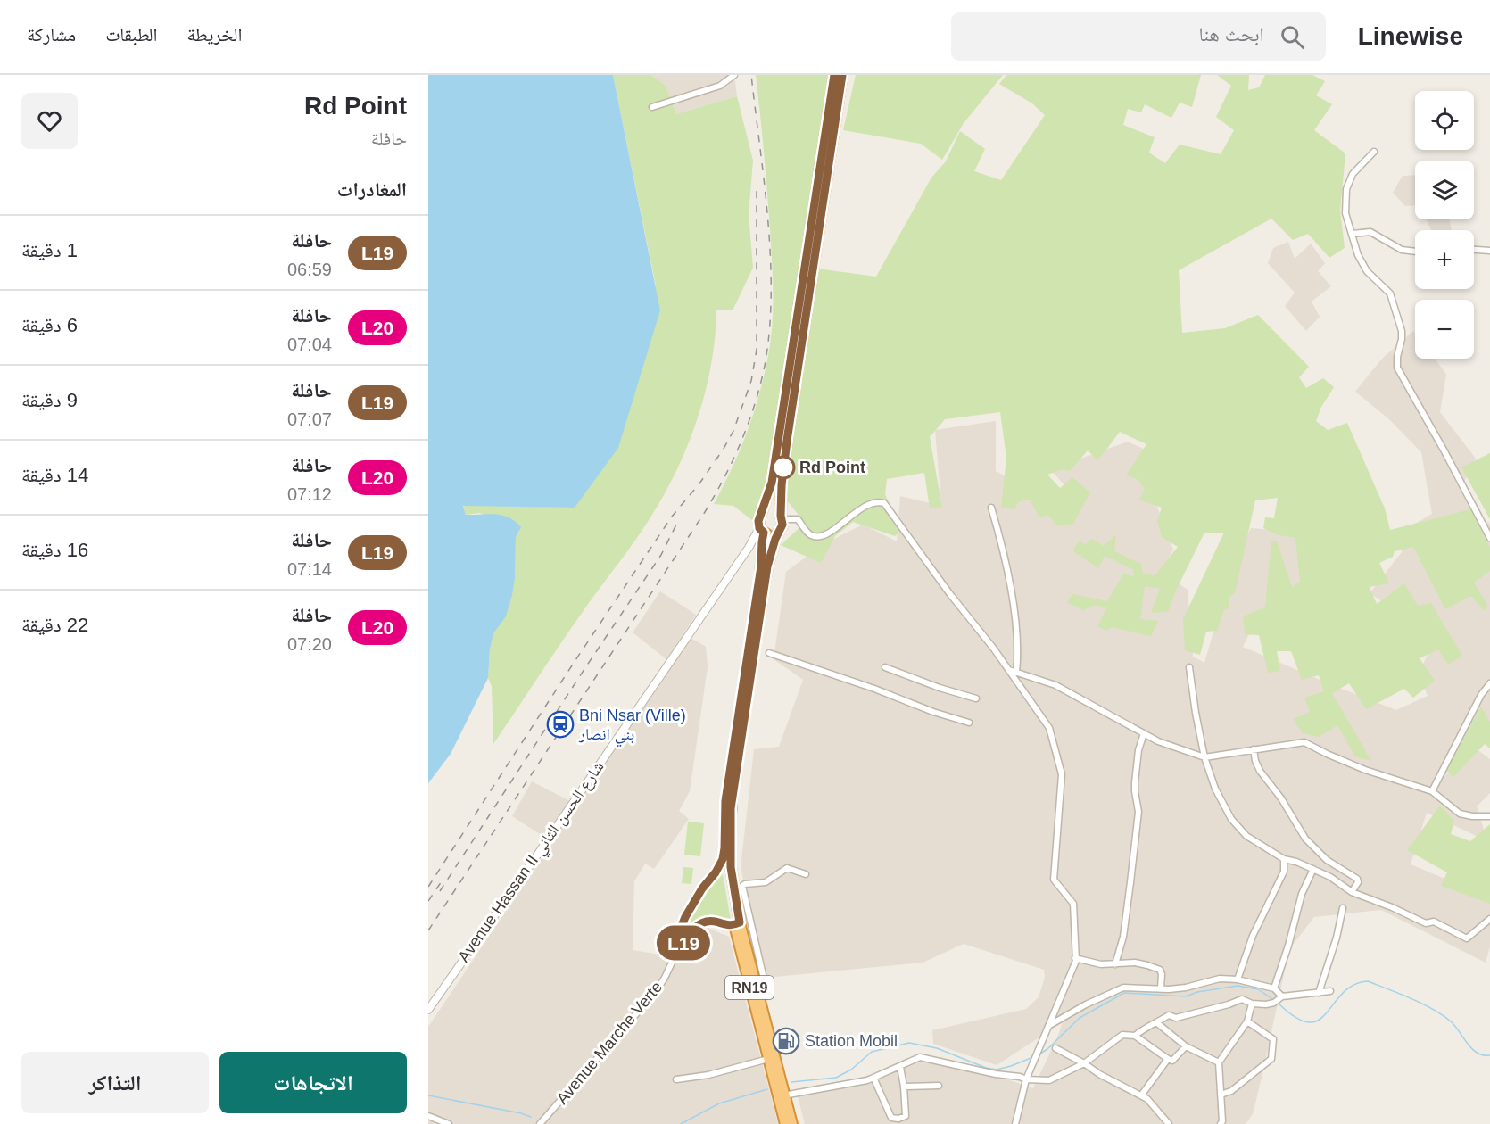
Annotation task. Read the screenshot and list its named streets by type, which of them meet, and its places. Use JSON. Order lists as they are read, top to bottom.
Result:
{
  "streets": {
    "highway": ["RN19"],
    "street": ["Avenue Hassan II شارع الحسن الثاني", "Avenue Marche Verte"]
  },
  "crossings": [
    ["Avenue Hassan II شارع الحسن الثاني", "RN19"]
  ],
  "places": {
    "other": ["Rd Point"],
    "station": ["Bni Nsar (Ville) بني انصار"],
    "fuel station": ["Station Mobil"]
  },
  "lines": ["bus line L19"],
  "page": {
    "header": "Linewise",
    "search": "ابحث هنا",
    "nav": ["الخريطة", "الطبقات", "مشاركة"],
    "on_map": "L19",
    "heading": [
      ["Rd Point", "حافلة"],
      "المغادرات"
    ],
    "map_buttons": ["+", "−"],
    "list": [
      {
        "mark": "L19",
        "name": "حافلة",
        "note": "06:59",
        "value": "1 دقيقة"
      },
      {
        "mark": "L20",
        "name": "حافلة",
        "note": "07:04",
        "value": "6 دقيقة"
      },
      {
        "mark": "L19",
        "name": "حافلة",
        "note": "07:07",
        "value": "9 دقيقة"
      },
      {
        "mark": "L20",
        "name": "حافلة",
        "note": "07:12",
        "value": "14 دقيقة"
      },
      {
        "mark": "L19",
        "name": "حافلة",
        "note": "07:14",
        "value": "16 دقيقة"
      },
      {
        "mark": "L20",
        "name": "حافلة",
        "note": "07:20",
        "value": "22 دقيقة"
      }
    ],
    "buttons": ["الاتجاهات", "التذاكر"]
  }
}
